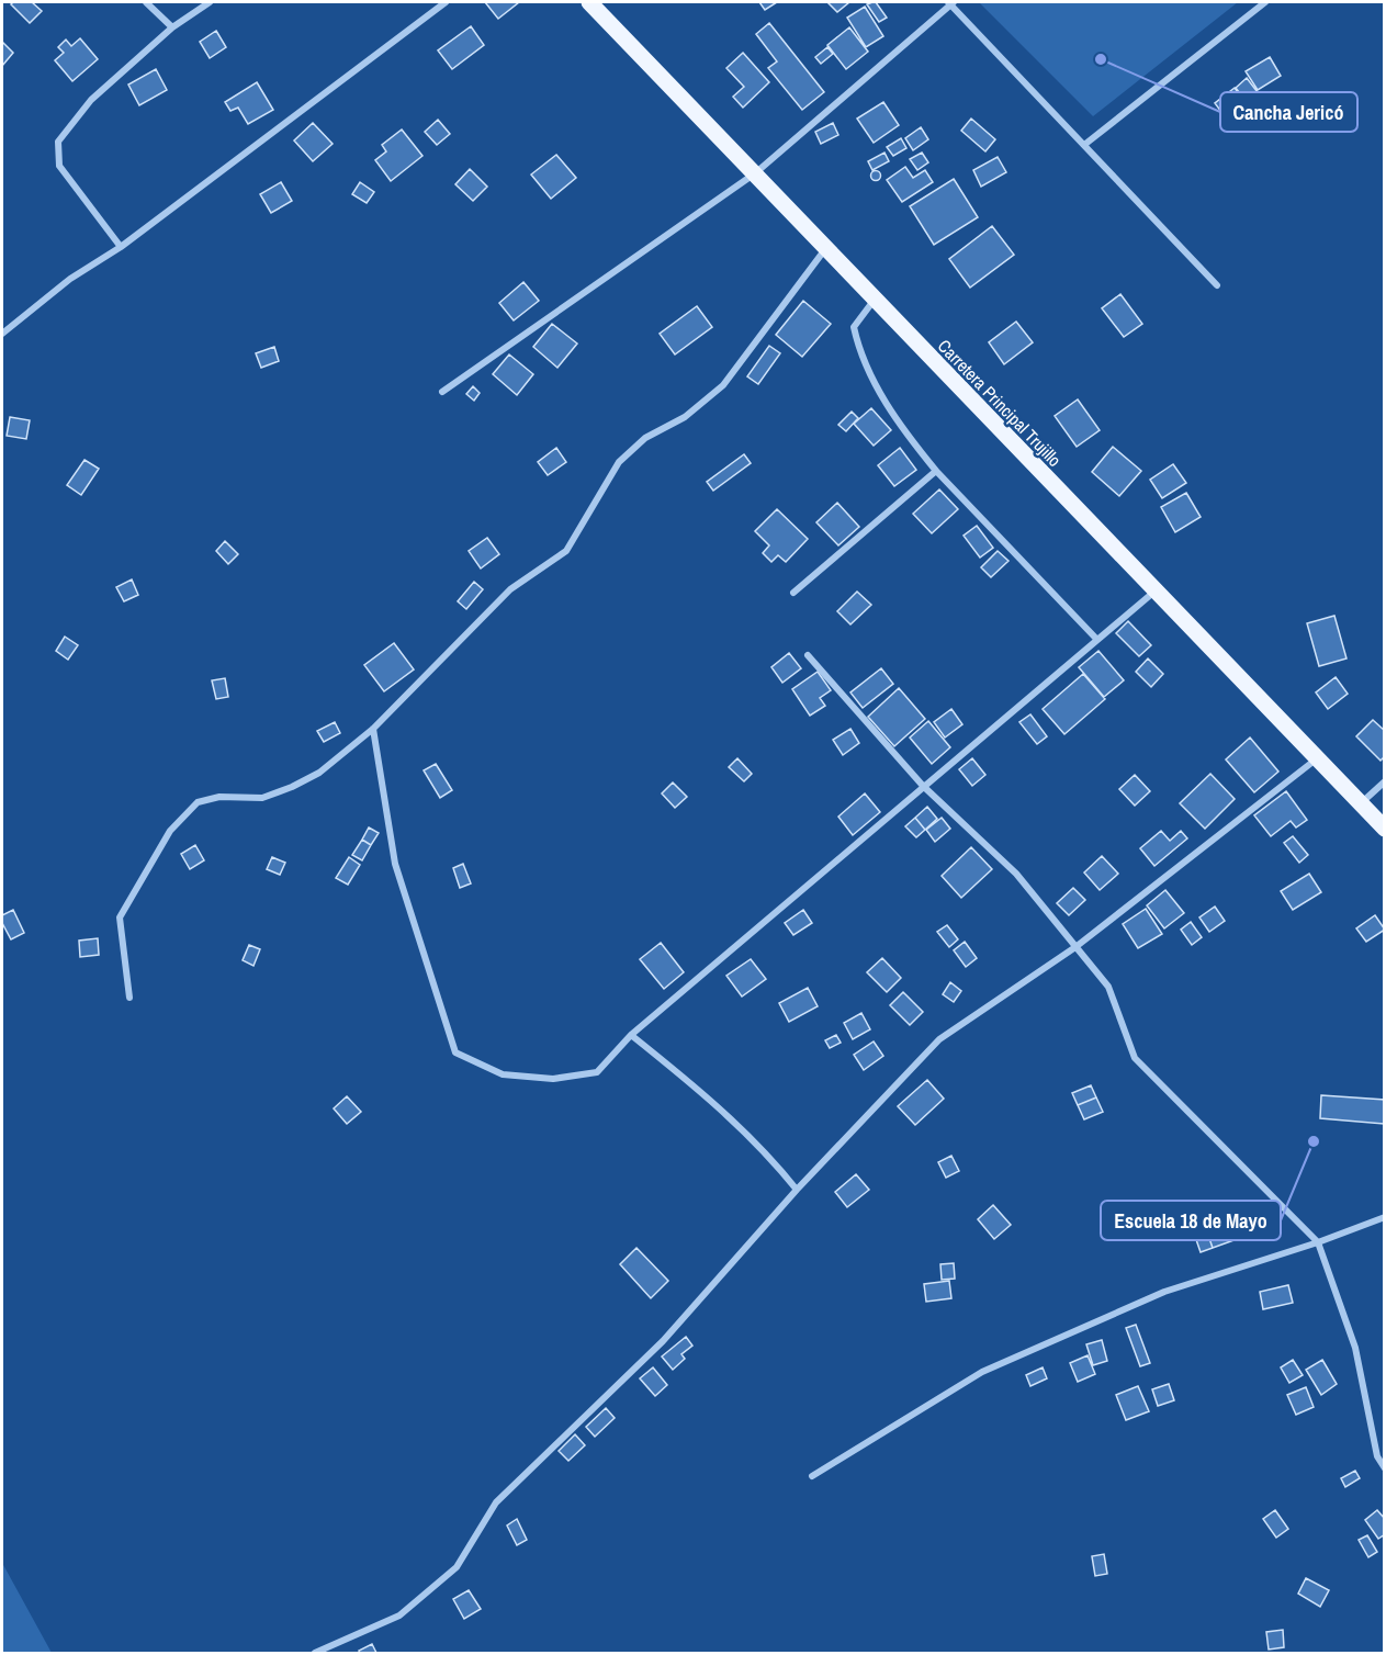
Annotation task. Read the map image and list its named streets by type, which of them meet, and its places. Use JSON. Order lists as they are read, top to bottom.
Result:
{
  "streets": {
    "main road": ["Carretera Principal Trujillo"]
  },
  "places": ["Cancha Jericó", "Escuela 18 de Mayo"]
}
